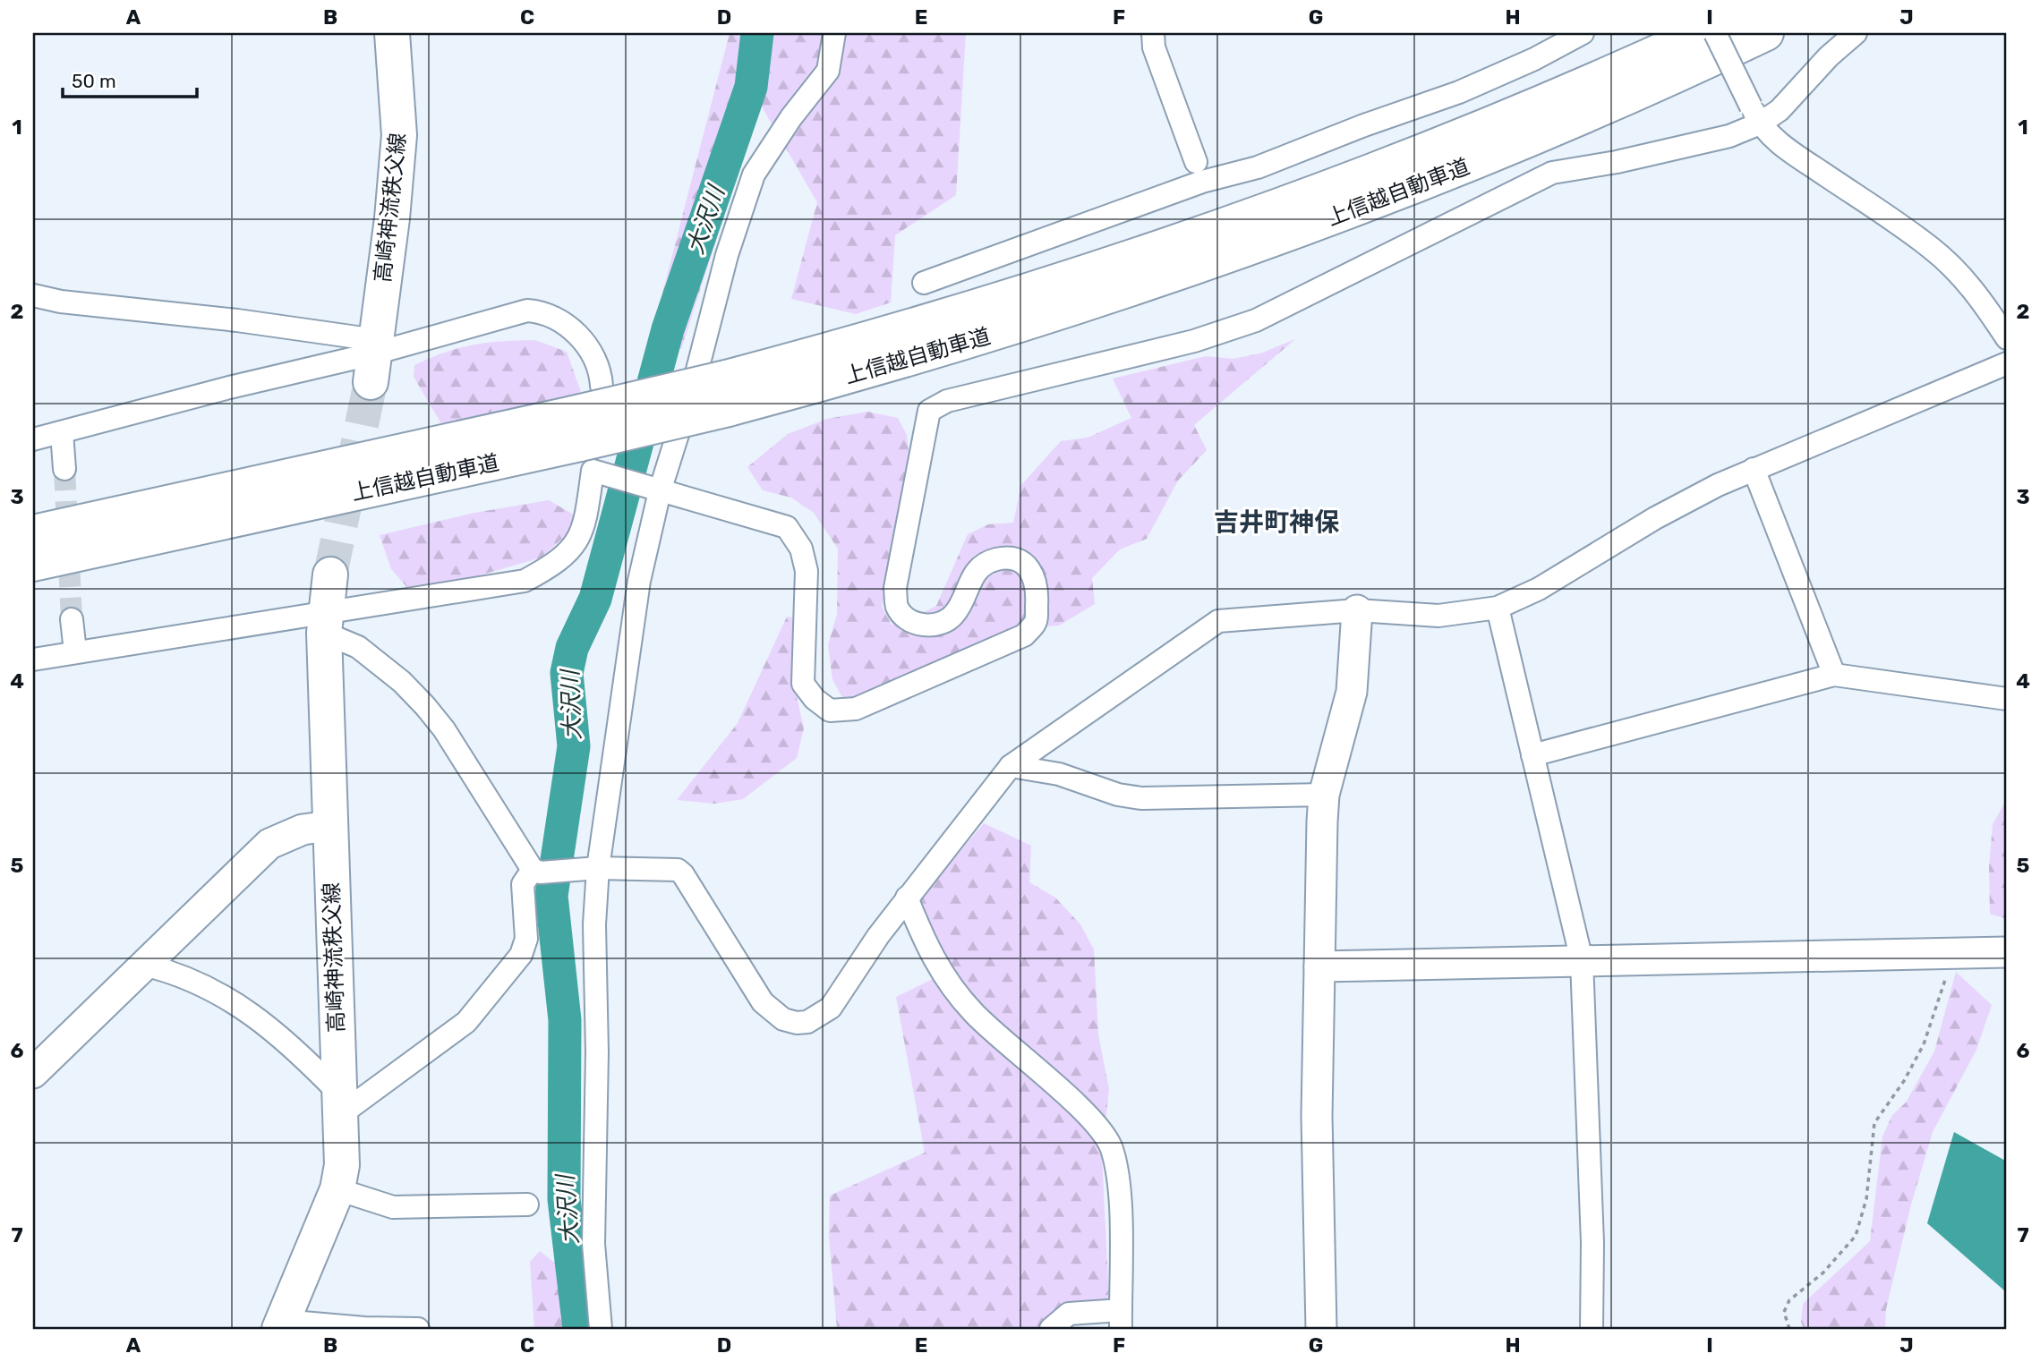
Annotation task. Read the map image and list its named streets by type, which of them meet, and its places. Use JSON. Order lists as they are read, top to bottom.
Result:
{
  "streets": {
    "main road": ["上信越自動車道", "高崎神流秩父線"]
  },
  "districts": ["吉井町神保"],
  "water": ["大沢川"],
  "scale_bar": "50 m",
  "grid": {
    "columns": [
      "A",
      "B",
      "C",
      "D",
      "E",
      "F",
      "G",
      "H",
      "I",
      "J"
    ],
    "rows": [
      "1",
      "2",
      "3",
      "4",
      "5",
      "6",
      "7"
    ]
  }
}
